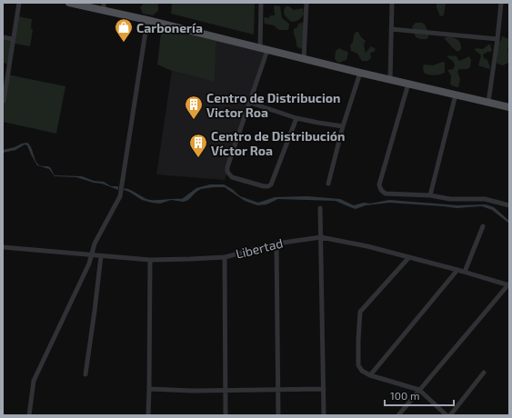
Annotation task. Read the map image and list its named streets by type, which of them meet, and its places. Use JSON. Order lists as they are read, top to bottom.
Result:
{
  "streets": {
    "street": ["Libertad"]
  },
  "places": {
    "shop": ["Carbonería"],
    "building": ["Centro de Distribucion Victor Roa", "Centro de Distribución Víctor Roa"]
  },
  "scale_bar": "100 m"
}
